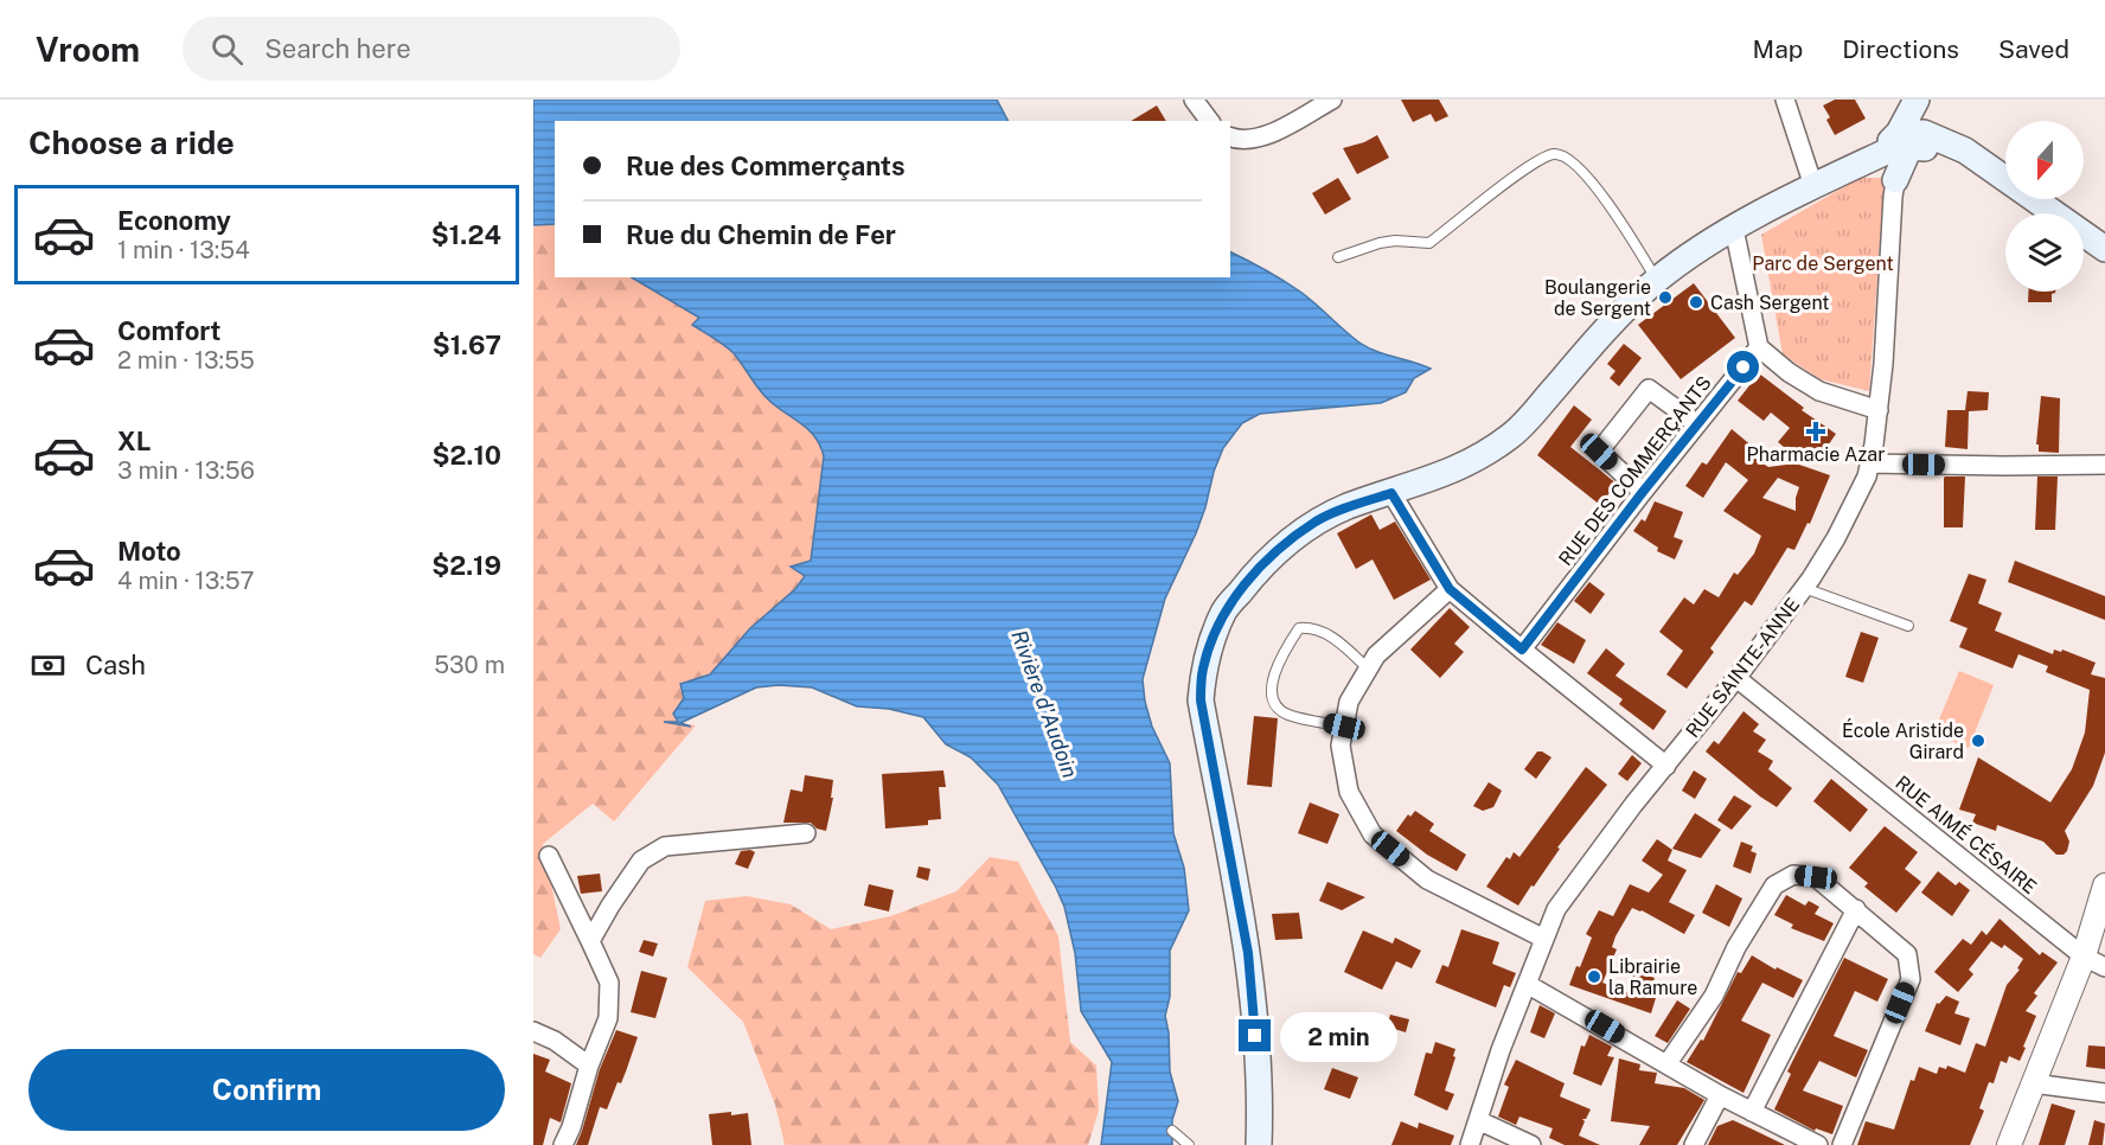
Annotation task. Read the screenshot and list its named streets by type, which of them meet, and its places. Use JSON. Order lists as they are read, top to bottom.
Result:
{
  "streets": {
    "street": ["RUE DES COMMERÇANTS", "RUE SAINTE-ANNE", "RUE AIMÉ CÉSAIRE"]
  },
  "crossings": [
    ["RUE SAINTE-ANNE", "RUE AIMÉ CÉSAIRE"]
  ],
  "water": ["Rivière d'Audoin"],
  "parks": ["Parc de Sergent"],
  "places": {
    "other": [
      "Boulangerie de Sergent",
      "Cash Sergent",
      "École Aristide Girard",
      "Librairie la Ramure"
    ],
    "health": ["Pharmacie Azar"]
  },
  "north": "bottom",
  "page": {
    "header": "Vroom",
    "search": "Search here",
    "nav": ["Map", "Directions", "Saved"],
    "heading": "Choose a ride",
    "banner": ["Rue des Commerçants", "Rue du Chemin de Fer"],
    "list": [
      {
        "name": "Economy",
        "note": "1 min · 13:54",
        "value": "$1.24"
      },
      {
        "name": "Comfort",
        "note": "2 min · 13:55",
        "value": "$1.67"
      },
      {
        "name": "XL",
        "note": "3 min · 13:56",
        "value": "$2.10"
      },
      {
        "name": "Moto",
        "note": "4 min · 13:57",
        "value": "$2.19"
      }
    ],
    "pay": ["Cash", "530 m"],
    "bubble": "2 min",
    "buttons": "Confirm"
  }
}
